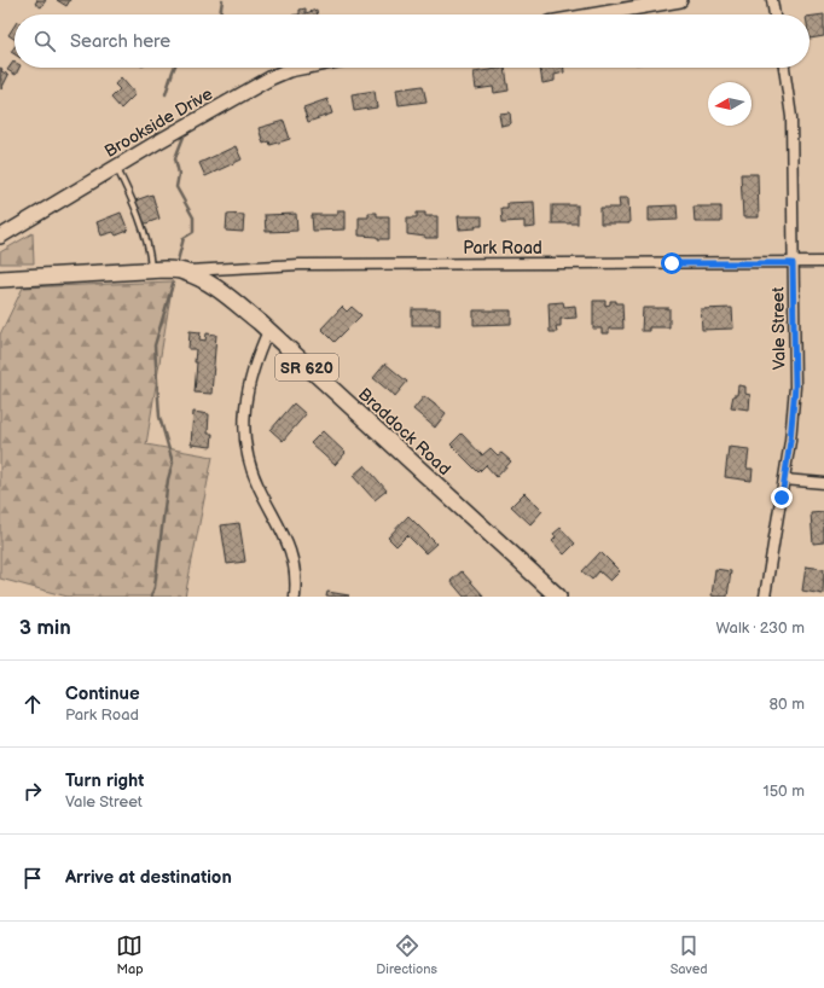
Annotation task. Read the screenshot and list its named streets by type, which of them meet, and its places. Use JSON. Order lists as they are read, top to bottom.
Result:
{
  "streets": {
    "main road": ["SR 620", "Braddock Road"],
    "street": ["Brookside Drive", "Park Road", "Vale Street"]
  },
  "crossings": [
    ["Park Road", "Vale Street"],
    ["Park Road", "Braddock Road"]
  ],
  "north": "left",
  "page": {
    "search": "Search here",
    "heading": ["3 min", "Walk · 230 m"],
    "list": [
      ["Continue", "Park Road", "80 m"],
      ["Turn right", "Vale Street", "150 m"],
      "Arrive at destination"
    ],
    "nav": ["Map", "Directions", "Saved"]
  }
}
